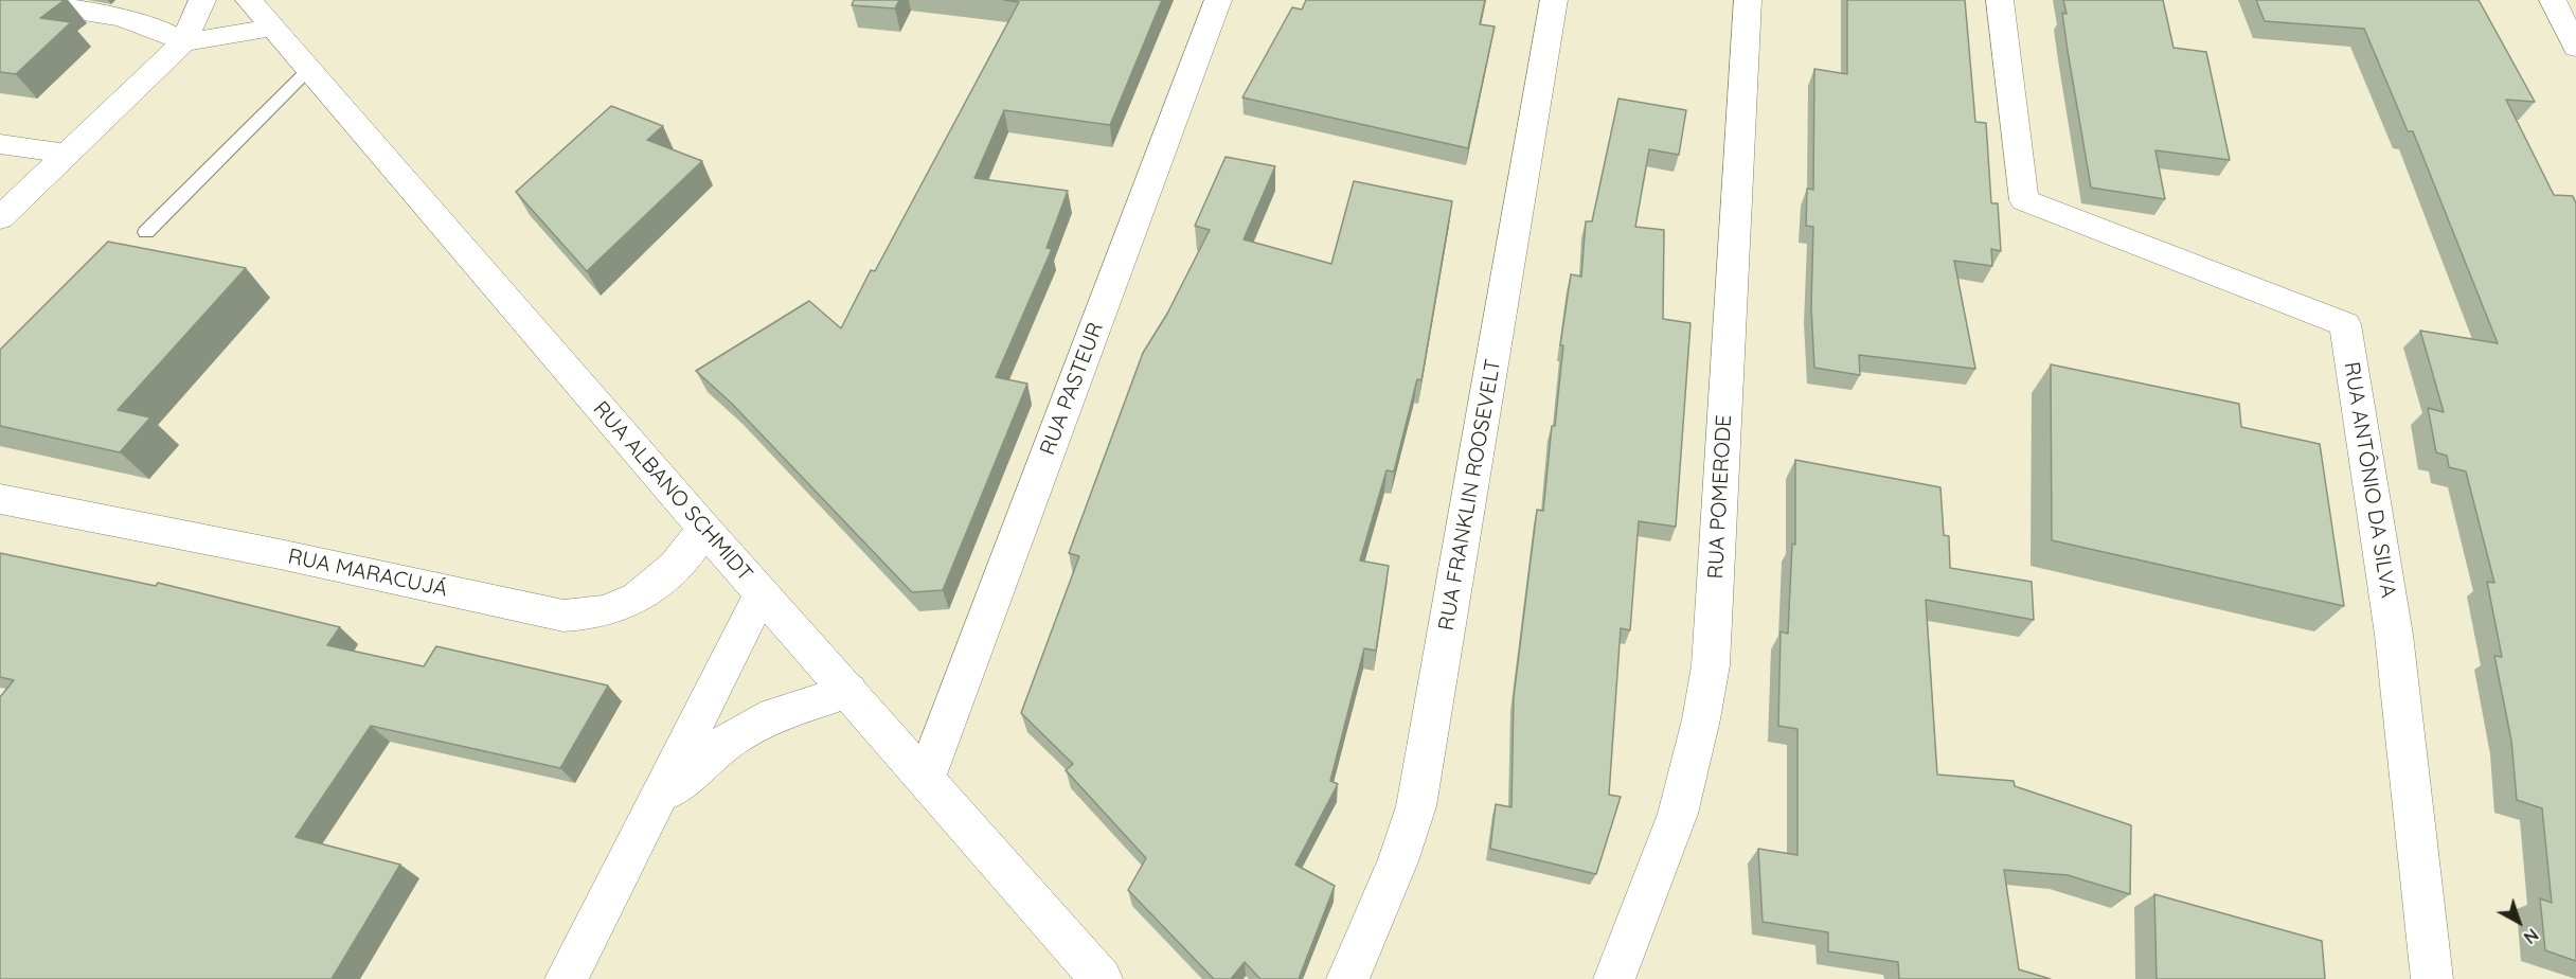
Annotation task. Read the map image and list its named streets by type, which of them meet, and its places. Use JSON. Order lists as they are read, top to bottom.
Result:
{
  "streets": {
    "street": [
      "RUA PASTEUR",
      "RUA ANTÔNIO DA SILVA",
      "RUA ALBANO SCHMIDT",
      "RUA FRANKLIN ROOSEVELT",
      "RUA POMERODE",
      "RUA MARACUJÁ"
    ]
  },
  "crossings": [
    ["RUA PASTEUR", "RUA ALBANO SCHMIDT"],
    ["RUA ALBANO SCHMIDT", "RUA MARACUJÁ"]
  ],
  "north": "bottom right"
}
